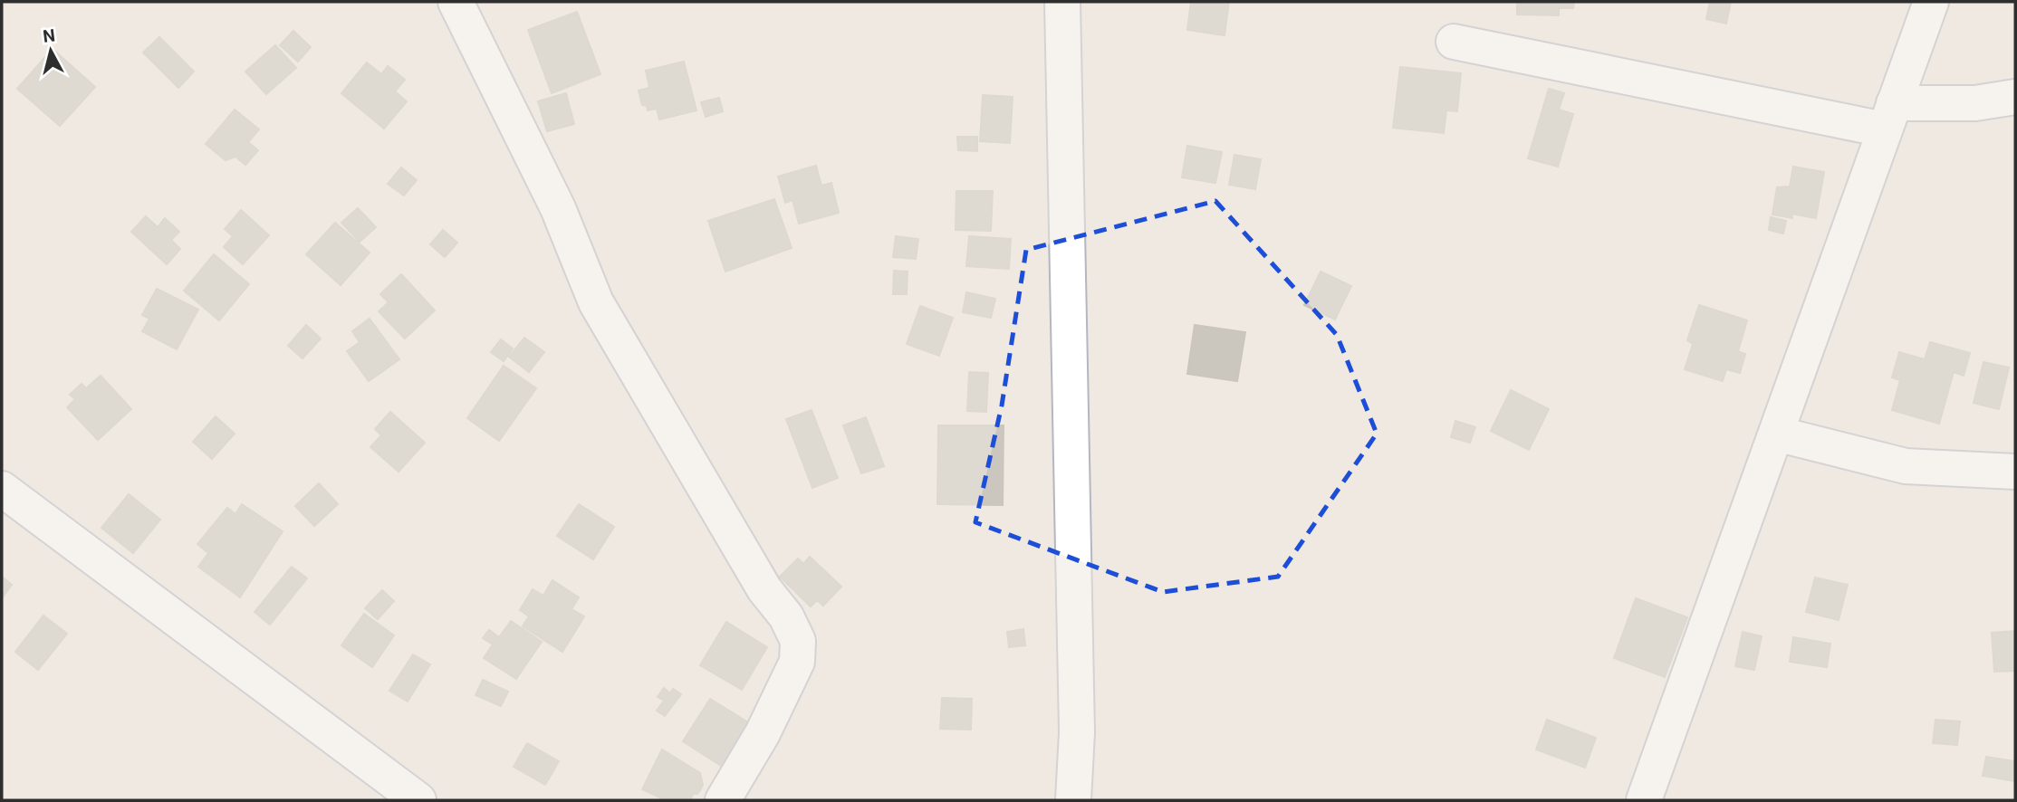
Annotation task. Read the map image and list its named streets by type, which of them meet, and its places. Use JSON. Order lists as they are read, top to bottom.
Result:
{
  "north": "top"
}
